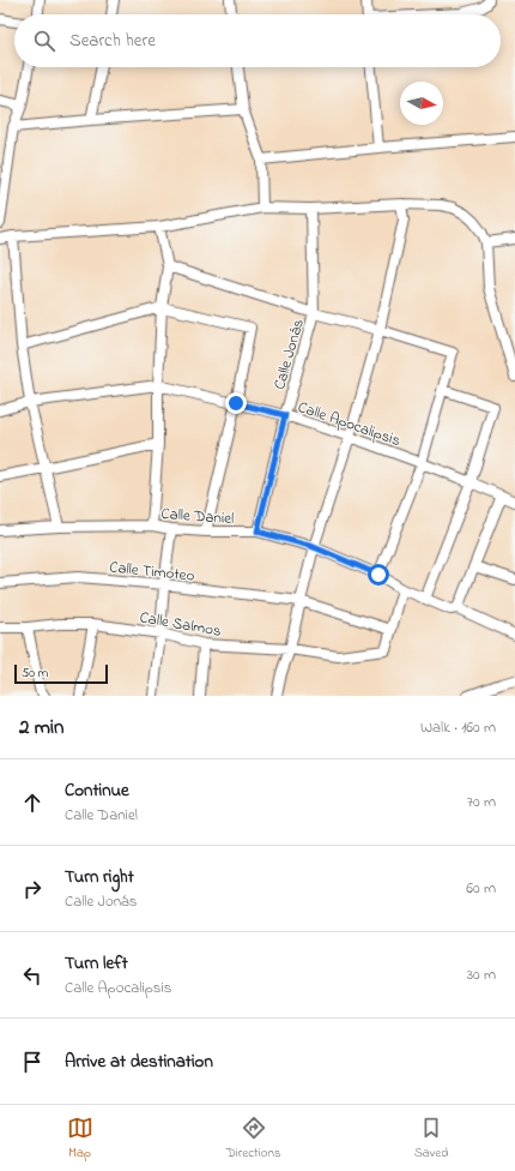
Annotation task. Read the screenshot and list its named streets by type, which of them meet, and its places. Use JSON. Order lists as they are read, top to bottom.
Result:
{
  "streets": {
    "street": [
      "Calle Jonás",
      "Calle Apocalipsis",
      "Calle Daniel",
      "Calle Timoteo",
      "Calle Salmos"
    ]
  },
  "crossings": [
    ["Calle Jonás", "Calle Apocalipsis"],
    ["Calle Jonás", "Calle Daniel"],
    ["Calle Timoteo", "Calle Salmos"]
  ],
  "scale_bar": "50 m",
  "north": "right",
  "page": {
    "search": "Search here",
    "scale": "50 m",
    "heading": ["2 min", "Walk · 160 m"],
    "list": [
      ["Continue", "Calle Daniel", "70 m"],
      ["Turn right", "Calle Jonás", "60 m"],
      ["Turn left", "Calle Apocalipsis", "30 m"],
      "Arrive at destination"
    ],
    "nav": ["Map", "Directions", "Saved"]
  }
}
